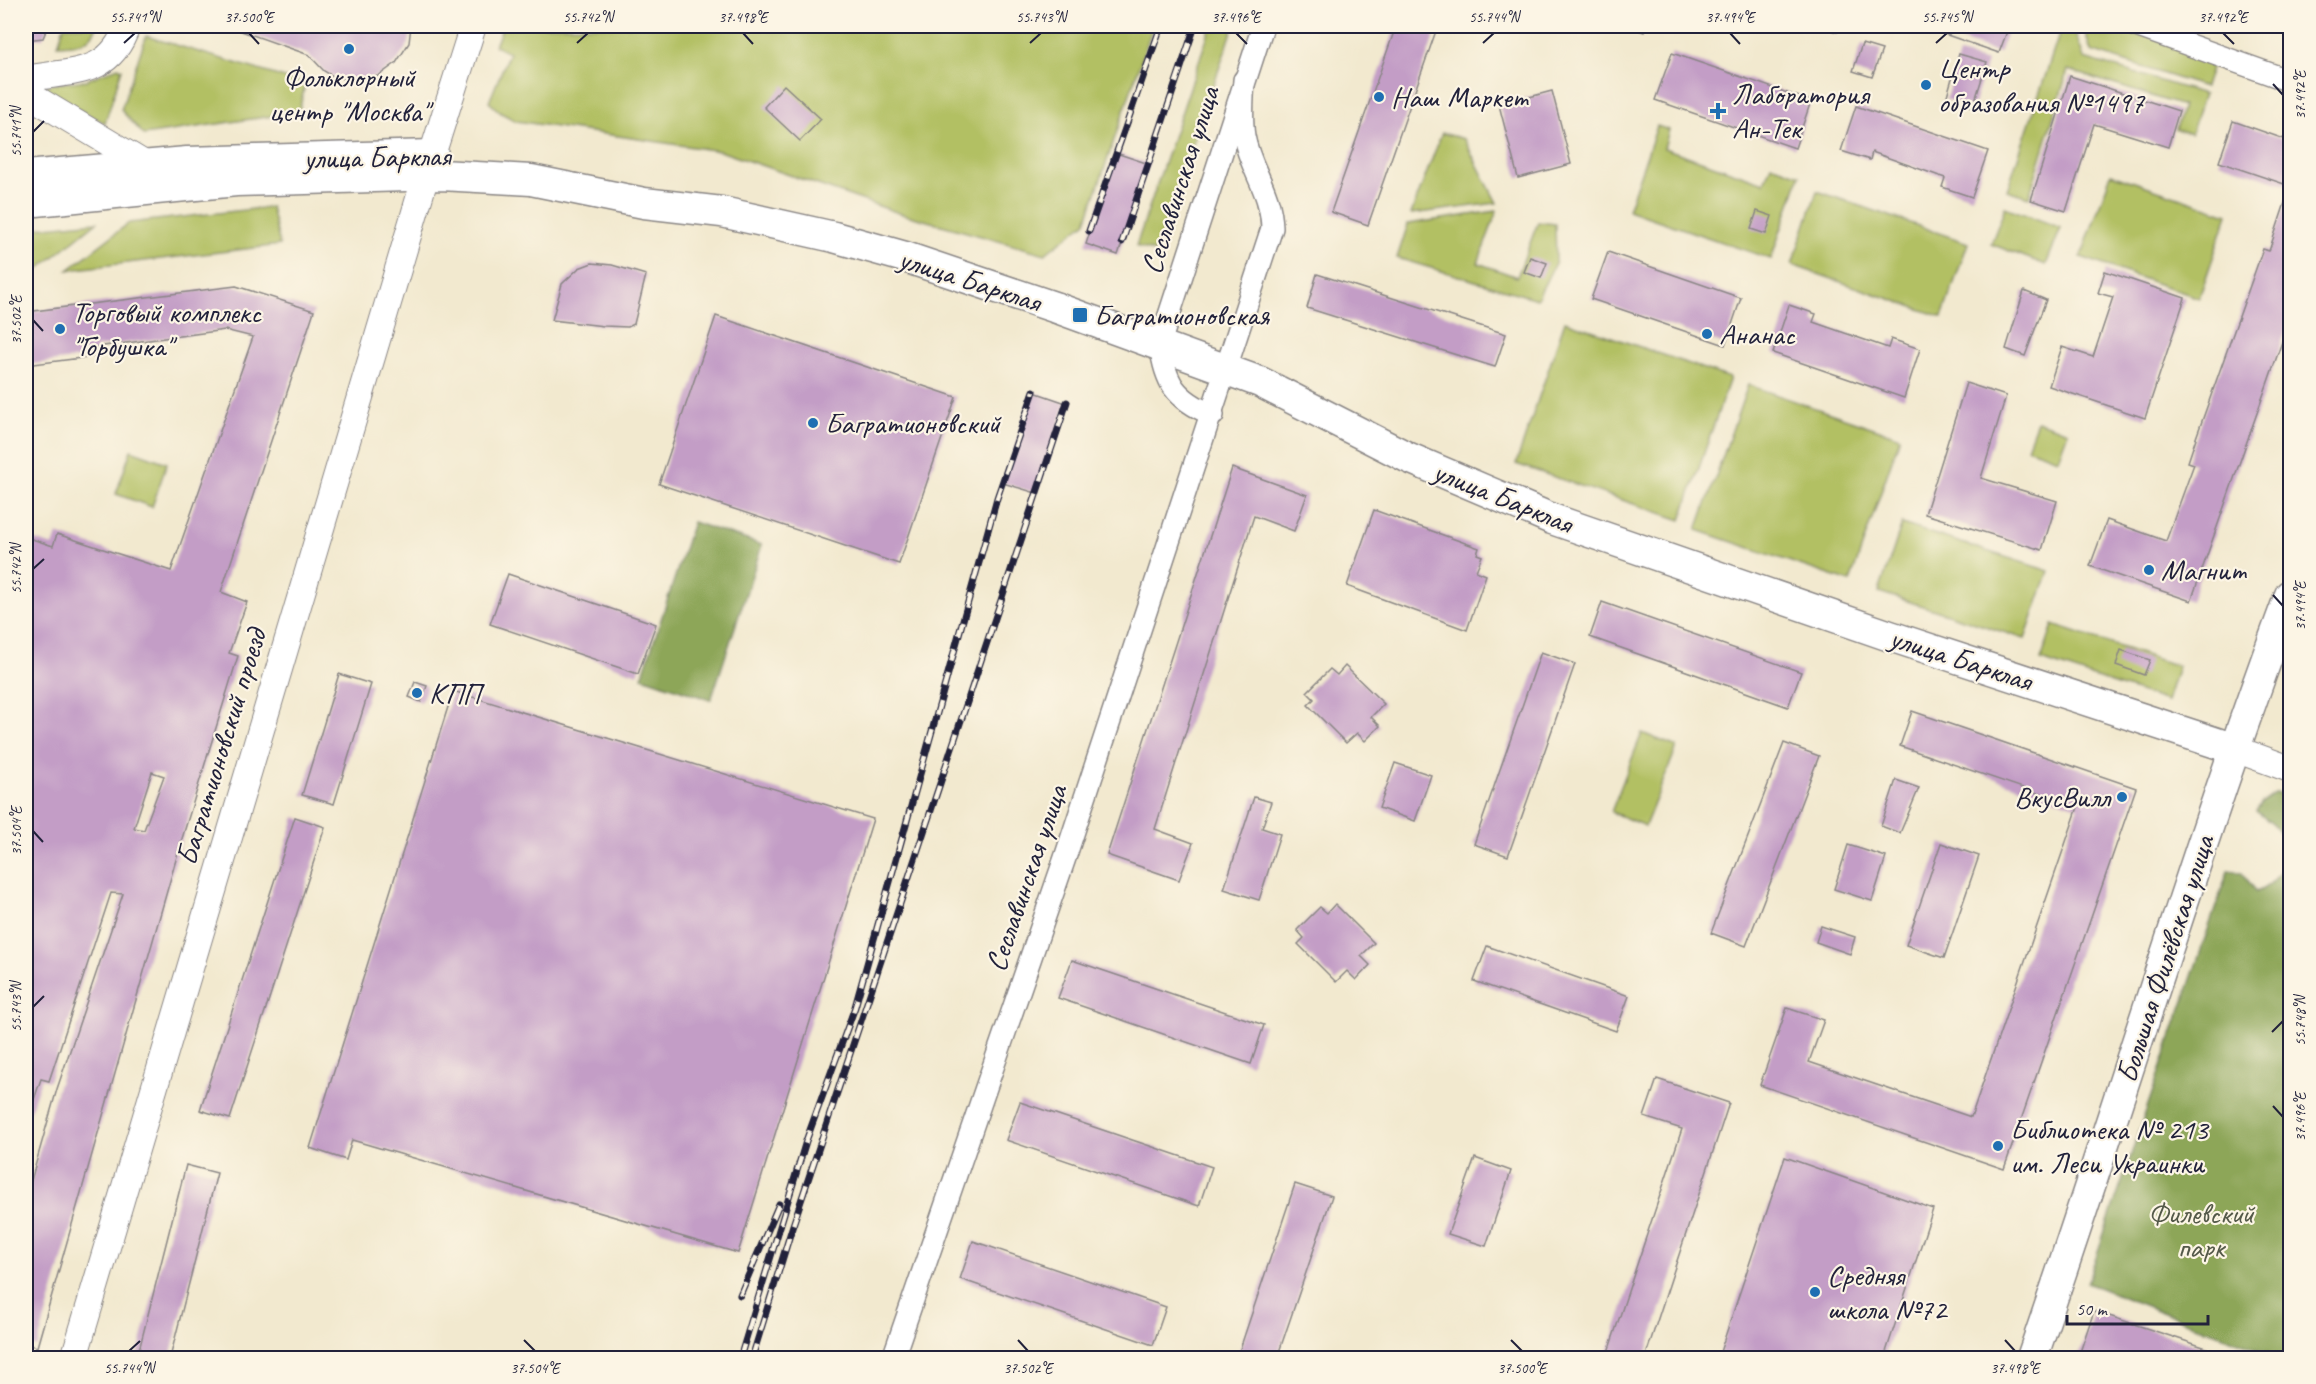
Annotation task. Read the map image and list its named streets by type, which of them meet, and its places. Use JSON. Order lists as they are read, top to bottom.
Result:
{
  "streets": {
    "main road": ["улица Барклая", "Большая Филёвская улица"],
    "street": ["Сеславинская улица", "Багратионовский проезд"]
  },
  "crossings": [
    ["улица Барклая", "Сеславинская улица"],
    ["улица Барклая", "Багратионовский проезд"],
    ["улица Барклая", "Большая Филёвская улица"]
  ],
  "parks": ["Филевский парк"],
  "places": {
    "other": [
      "Фольклорный центр \"Москва\"",
      "Центр образования №1497",
      "Наш Маркет",
      "Торговый комплекс \"Горбушка\"",
      "Ананас",
      "Багратионовский",
      "Магнит",
      "КПП",
      "ВкусВилл",
      "Библиотека № 213 им. Леси Украинки",
      "Средняя школа №72"
    ],
    "health": ["Лаборатория Ан-Тек"],
    "transit": ["Багратионовская"]
  },
  "scale_bar": "50 m",
  "coordinates": [
    "55.741°N",
    "37.500°E",
    "55.742°N",
    "37.498°E",
    "55.743°N",
    "37.496°E",
    "55.744°N",
    "37.494°E",
    "55.745°N",
    "37.492°E",
    "37.502°E",
    "37.504°E",
    "55.748°N"
  ]
}
